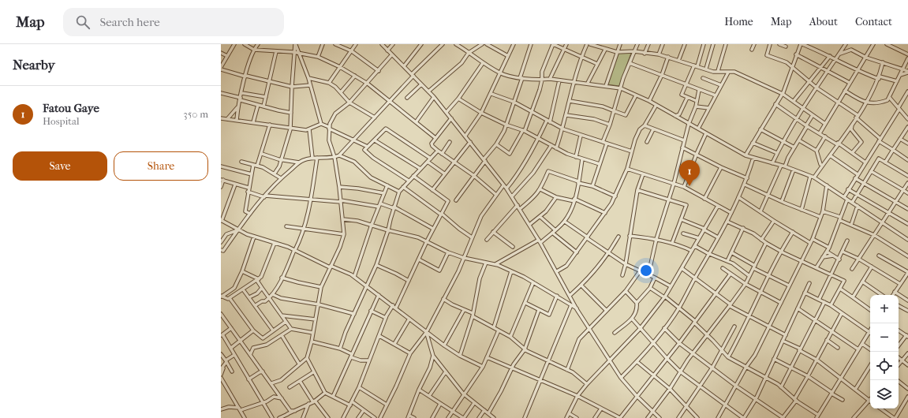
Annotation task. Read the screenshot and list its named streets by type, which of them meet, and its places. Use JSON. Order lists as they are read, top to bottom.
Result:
{
  "page": {
    "header": "Map",
    "search": "Search here",
    "nav": [
      "Home",
      "Map",
      "About",
      "Contact"
    ],
    "heading": "Nearby",
    "list": [
      {
        "mark": "1",
        "name": "Fatou Gaye",
        "note": "Hospital",
        "value": "350 m"
      }
    ],
    "buttons": ["Save", "Share"],
    "pins": "1",
    "map_buttons": ["+", "−"]
  }
}
